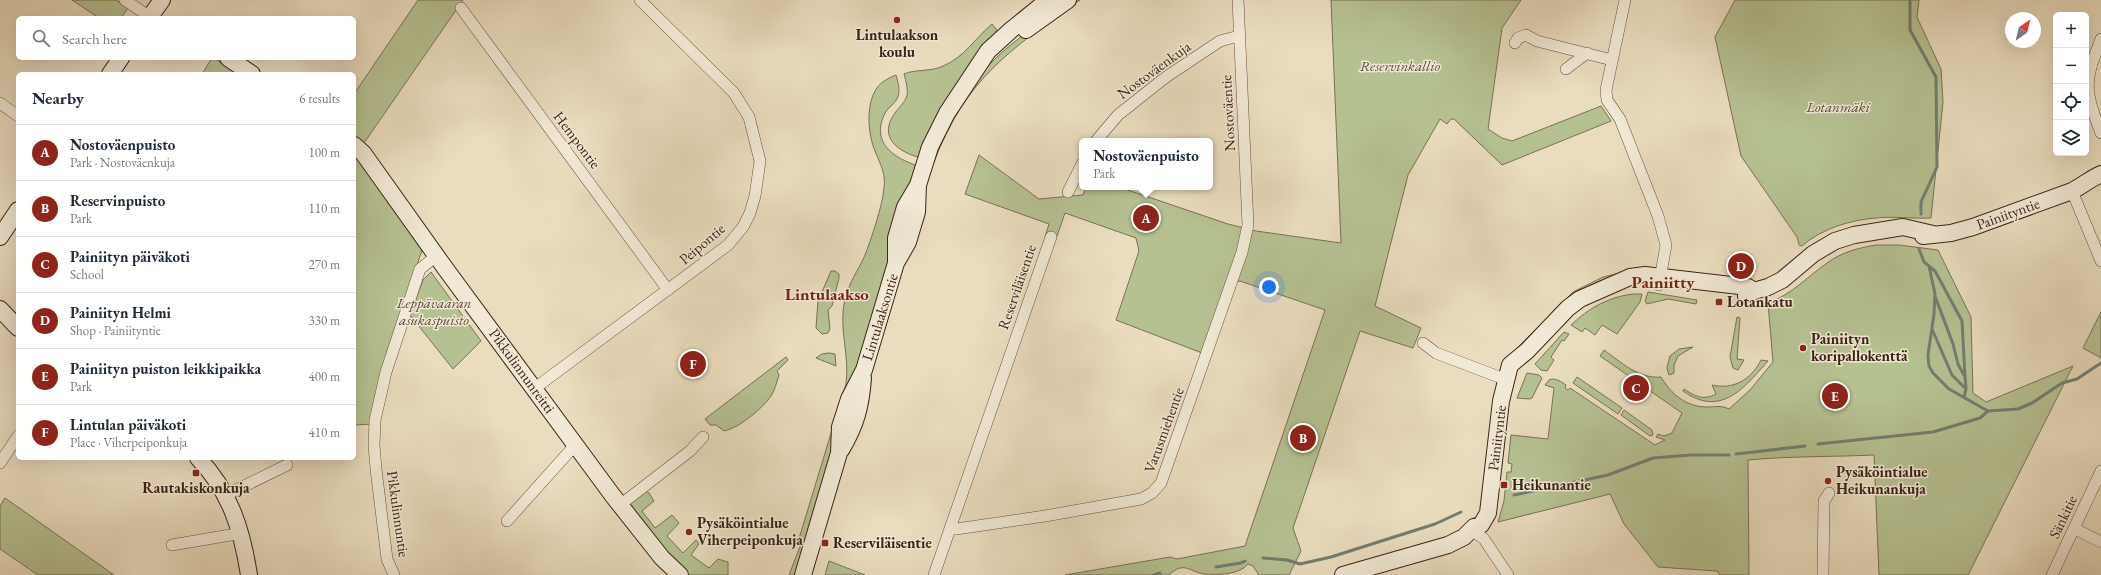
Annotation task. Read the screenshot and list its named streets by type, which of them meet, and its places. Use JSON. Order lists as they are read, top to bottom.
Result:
{
  "streets": {
    "street": [
      "Nostoväenkuja",
      "Nostoväentie",
      "Hempontie",
      "Painiityntie",
      "Peipontie",
      "Reserviläisentie",
      "Lintulaaksontie",
      "Pikkulinnunreitti",
      "Varusmiehentie",
      "Pikkulinnuntie",
      "Sänkitie"
    ]
  },
  "crossings": [
    ["Nostoväenkuja", "Nostoväentie"],
    ["Nostoväentie", "Varusmiehentie"],
    ["Hempontie", "Peipontie"],
    ["Peipontie", "Pikkulinnunreitti"],
    ["Reserviläisentie", "Varusmiehentie"],
    ["Pikkulinnunreitti", "Pikkulinnuntie"]
  ],
  "districts": ["Painiitty", "Lintulaakso"],
  "parks": ["Reservinkallio", "Lotanmäki", "Leppävaaran asukaspuisto"],
  "places": {
    "other": [
      "Lintulaakson koulu",
      "Painiityn koripallokenttä",
      "Pysäköintialue Heikunankuja",
      "Pysäköintialue Viherpeiponkuja"
    ],
    "transit": [
      "Lotankatu",
      "Rautakiskonkuja",
      "Heikunantie",
      "Reserviläisentie"
    ]
  },
  "north": "top right",
  "page": {
    "map_buttons": ["+", "−"],
    "search": "Search here",
    "heading": ["Nearby", "6 results"],
    "list": [
      {
        "mark": "A",
        "name": "Nostoväenpuisto",
        "note": "Park · Nostoväenkuja",
        "value": "100 m"
      },
      {
        "mark": "B",
        "name": "Reservinpuisto",
        "note": "Park",
        "value": "110 m"
      },
      {
        "mark": "C",
        "name": "Painiityn päiväkoti",
        "note": "School",
        "value": "270 m"
      },
      {
        "mark": "D",
        "name": "Painiityn Helmi",
        "note": "Shop · Painiityntie",
        "value": "330 m"
      },
      {
        "mark": "E",
        "name": "Painiityn puiston leikkipaikka",
        "note": "Park",
        "value": "400 m"
      },
      {
        "mark": "F",
        "name": "Lintulan päiväkoti",
        "note": "Place · Viherpeiponkuja",
        "value": "410 m"
      }
    ],
    "popup": ["Nostoväenpuisto", "Park"],
    "pins": [
      "A",
      "D",
      "F",
      "C",
      "E",
      "B"
    ]
  }
}
